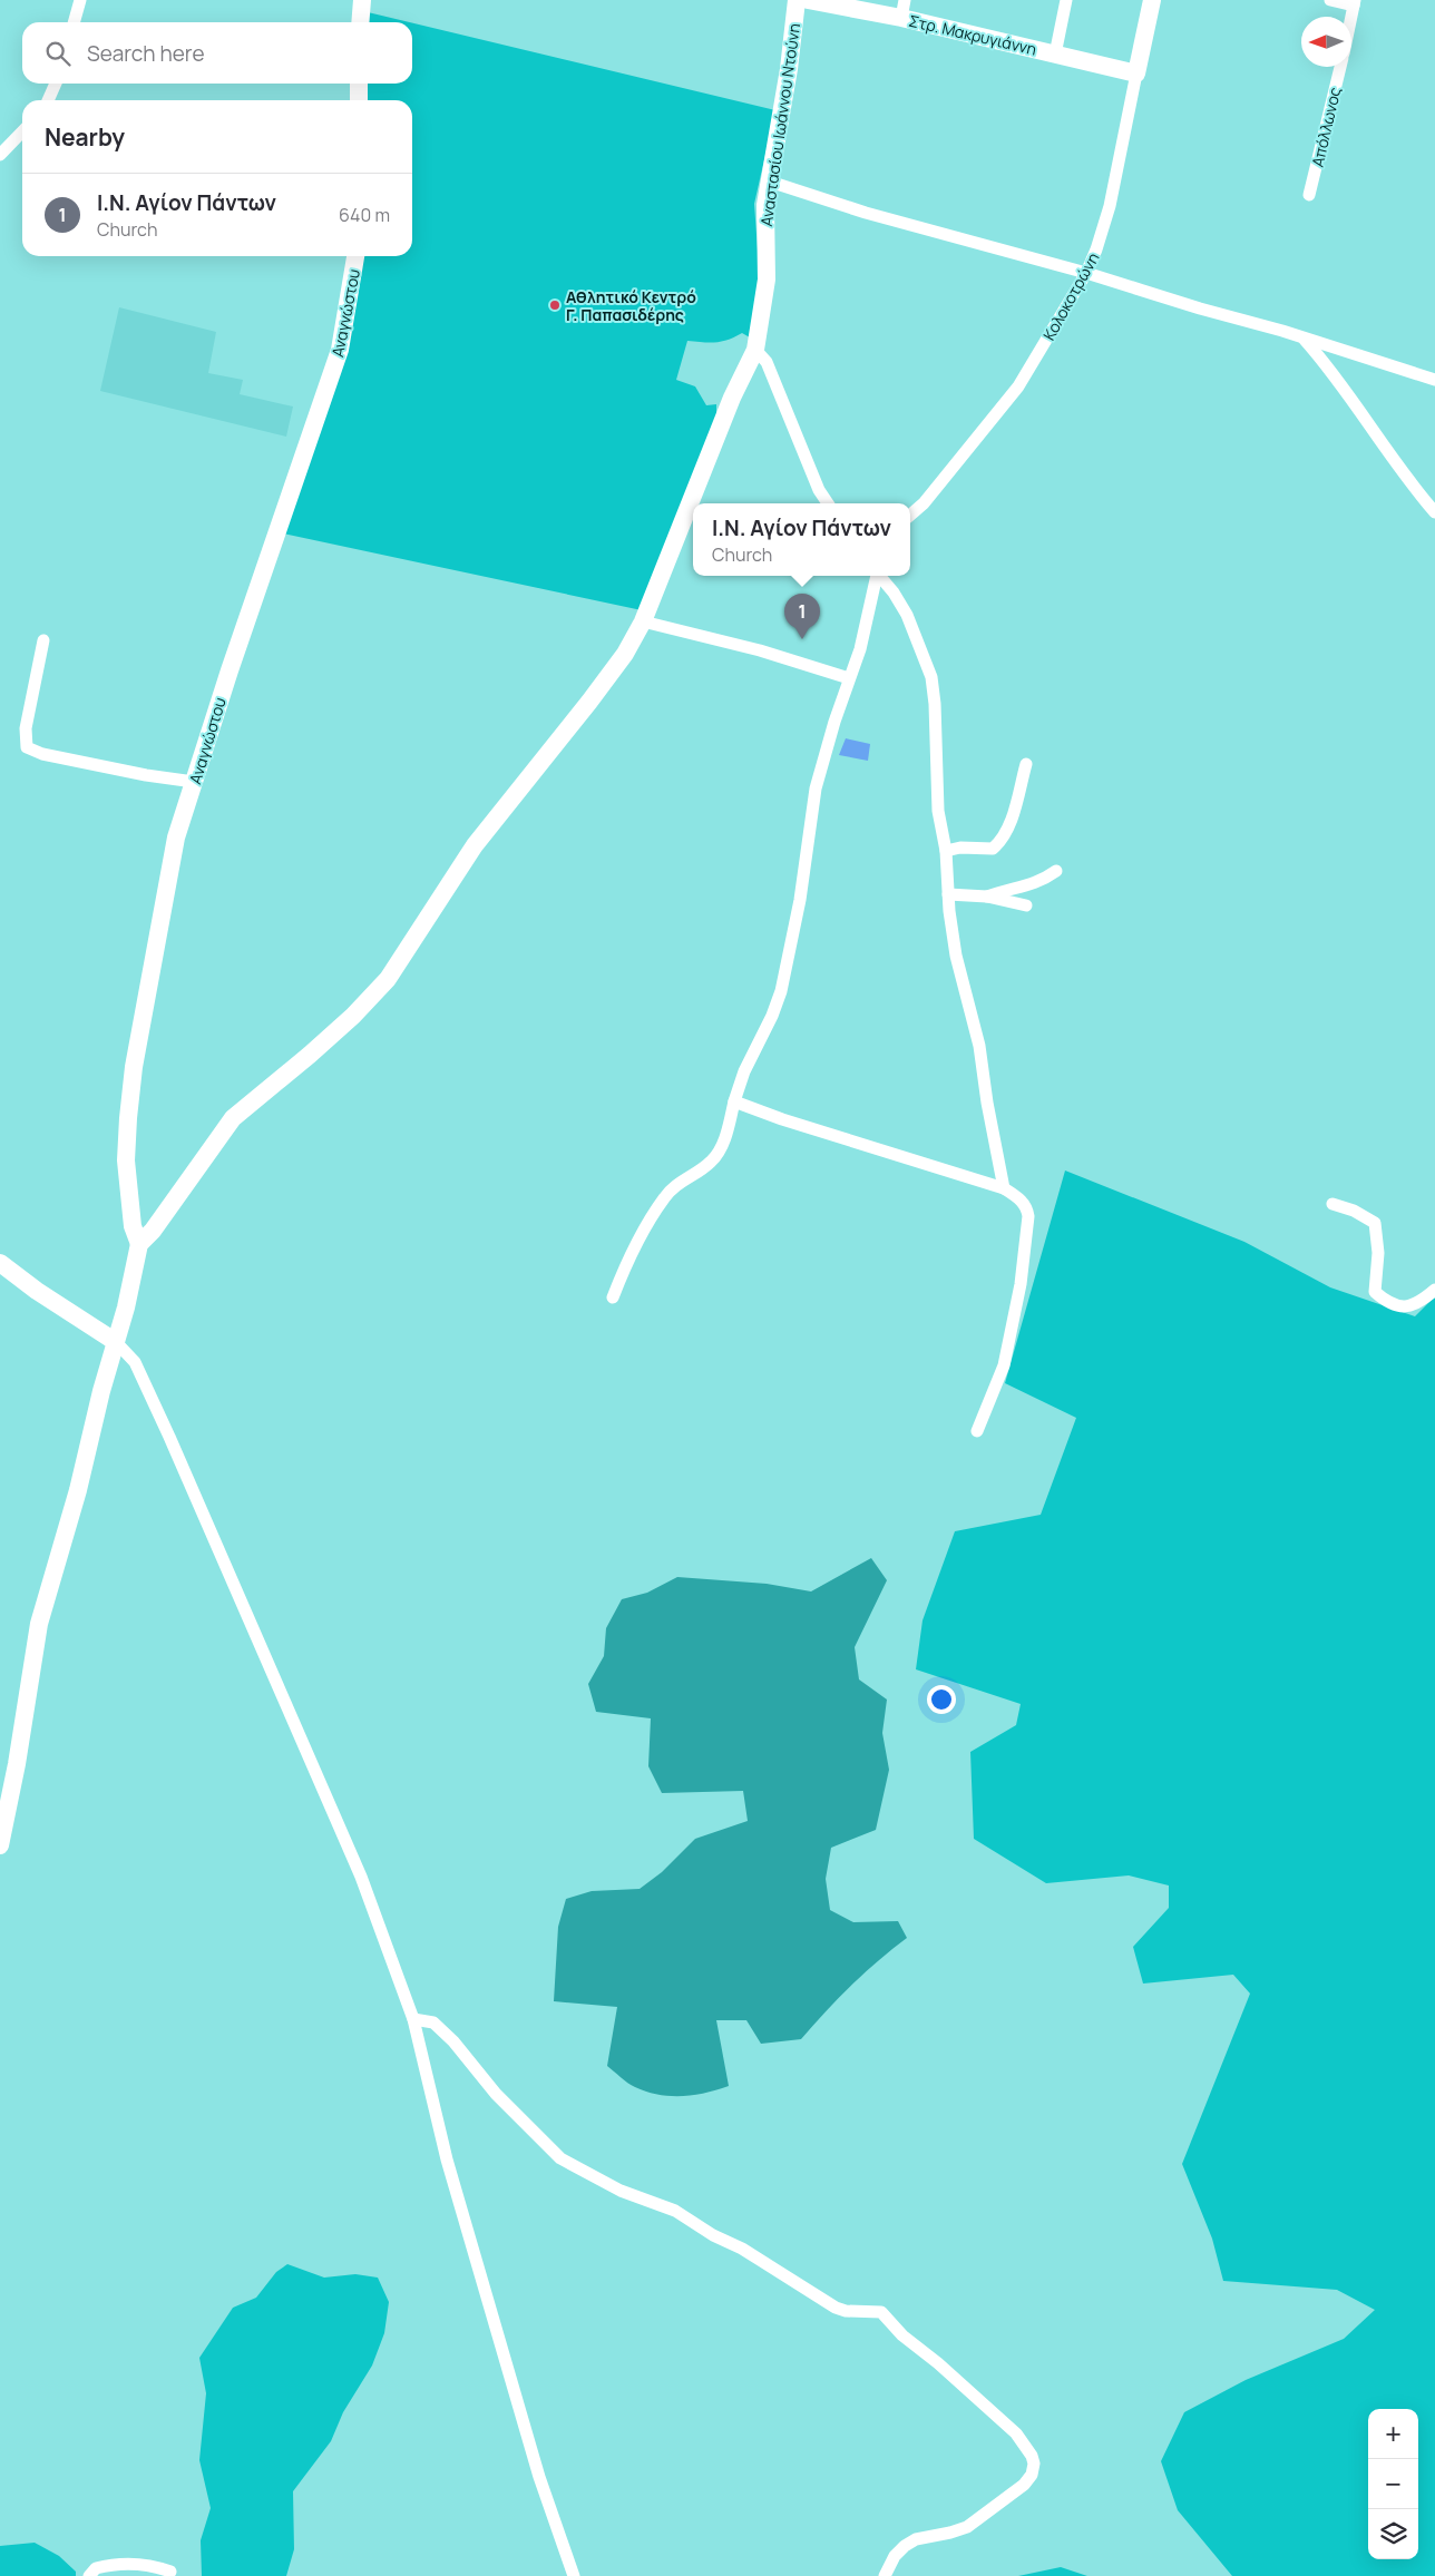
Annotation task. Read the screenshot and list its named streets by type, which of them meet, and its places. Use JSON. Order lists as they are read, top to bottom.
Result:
{
  "streets": {
    "street": [
      "Στρ. Μακρυγιάννη",
      "Αναστασίου Ιωάννου Ντούνη",
      "Απόλλωνος",
      "Κολοκοτρώνη",
      "Αναγνώστου"
    ]
  },
  "crossings": [
    ["Στρ. Μακρυγιάννη", "Κολοκοτρώνη"],
    ["Αναστασίου Ιωάννου Ντούνη", "Αναγνώστου"]
  ],
  "places": ["Αθλητικό Κεντρό Γ. Παπασιδέρης"],
  "north": "left",
  "page": {
    "search": "Search here",
    "heading": "Nearby",
    "list": [
      {
        "mark": "1",
        "name": "Ι.Ν. Αγίον Πάντων",
        "note": "Church",
        "value": "640 m"
      }
    ],
    "popup": ["Ι.Ν. Αγίον Πάντων", "Church"],
    "pins": "1",
    "map_buttons": ["+", "−"]
  }
}
